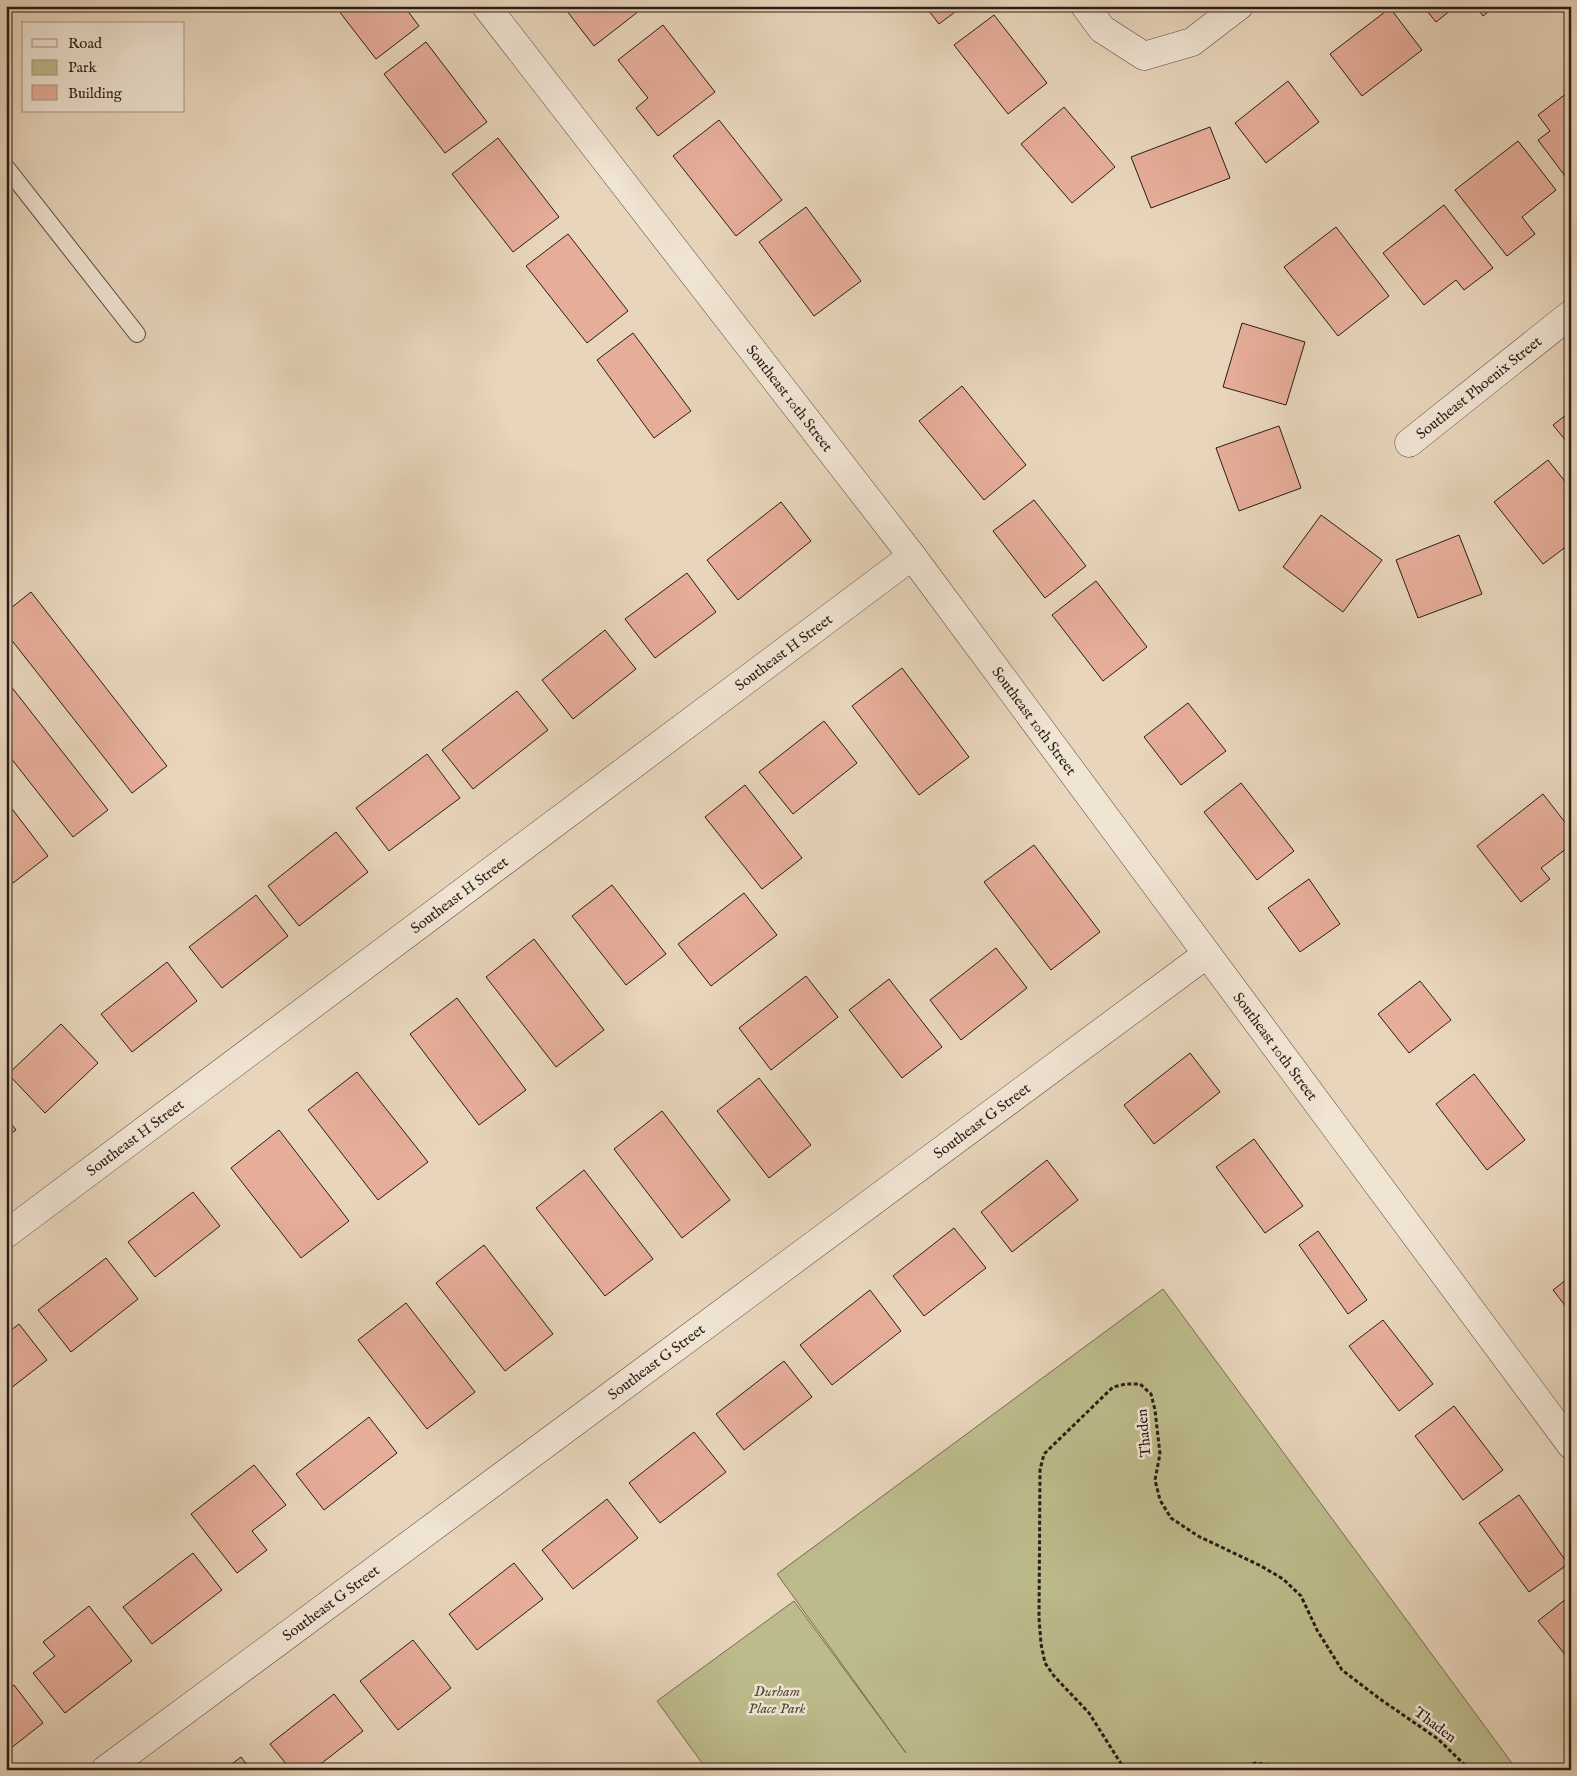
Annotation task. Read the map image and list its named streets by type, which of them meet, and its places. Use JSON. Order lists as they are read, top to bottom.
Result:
{
  "streets": {
    "street": [
      "Southeast Phoenix Street",
      "Southeast 10th Street",
      "Southeast H Street",
      "Southeast G Street"
    ],
    "path": ["Thaden"]
  },
  "crossings": [
    ["Southeast 10th Street", "Southeast H Street"],
    ["Southeast 10th Street", "Southeast G Street"]
  ],
  "parks": ["Durham Place Park"],
  "legend": ["Road", "Park", "Building"]
}
